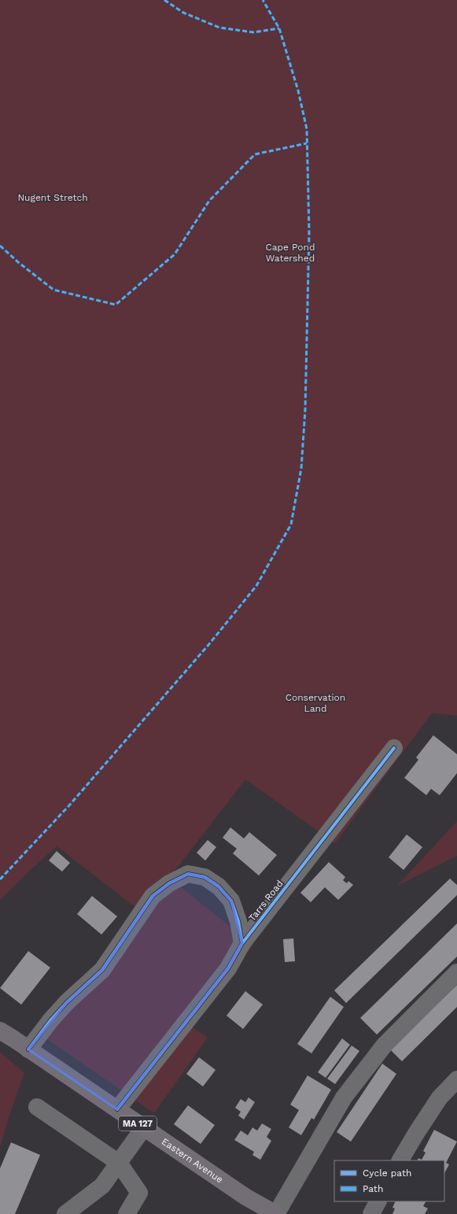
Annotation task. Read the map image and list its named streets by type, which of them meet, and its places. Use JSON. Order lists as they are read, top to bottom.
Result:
{
  "streets": {
    "main road": ["MA 127", "Eastern Avenue"],
    "street": ["Tarrs Road"]
  },
  "crossings": [
    ["Tarrs Road", "Eastern Avenue"]
  ],
  "parks": ["Nugent Stretch", "Cape Pond Watershed", "Conservation Land"],
  "legend": ["Cycle path", "Path"]
}
